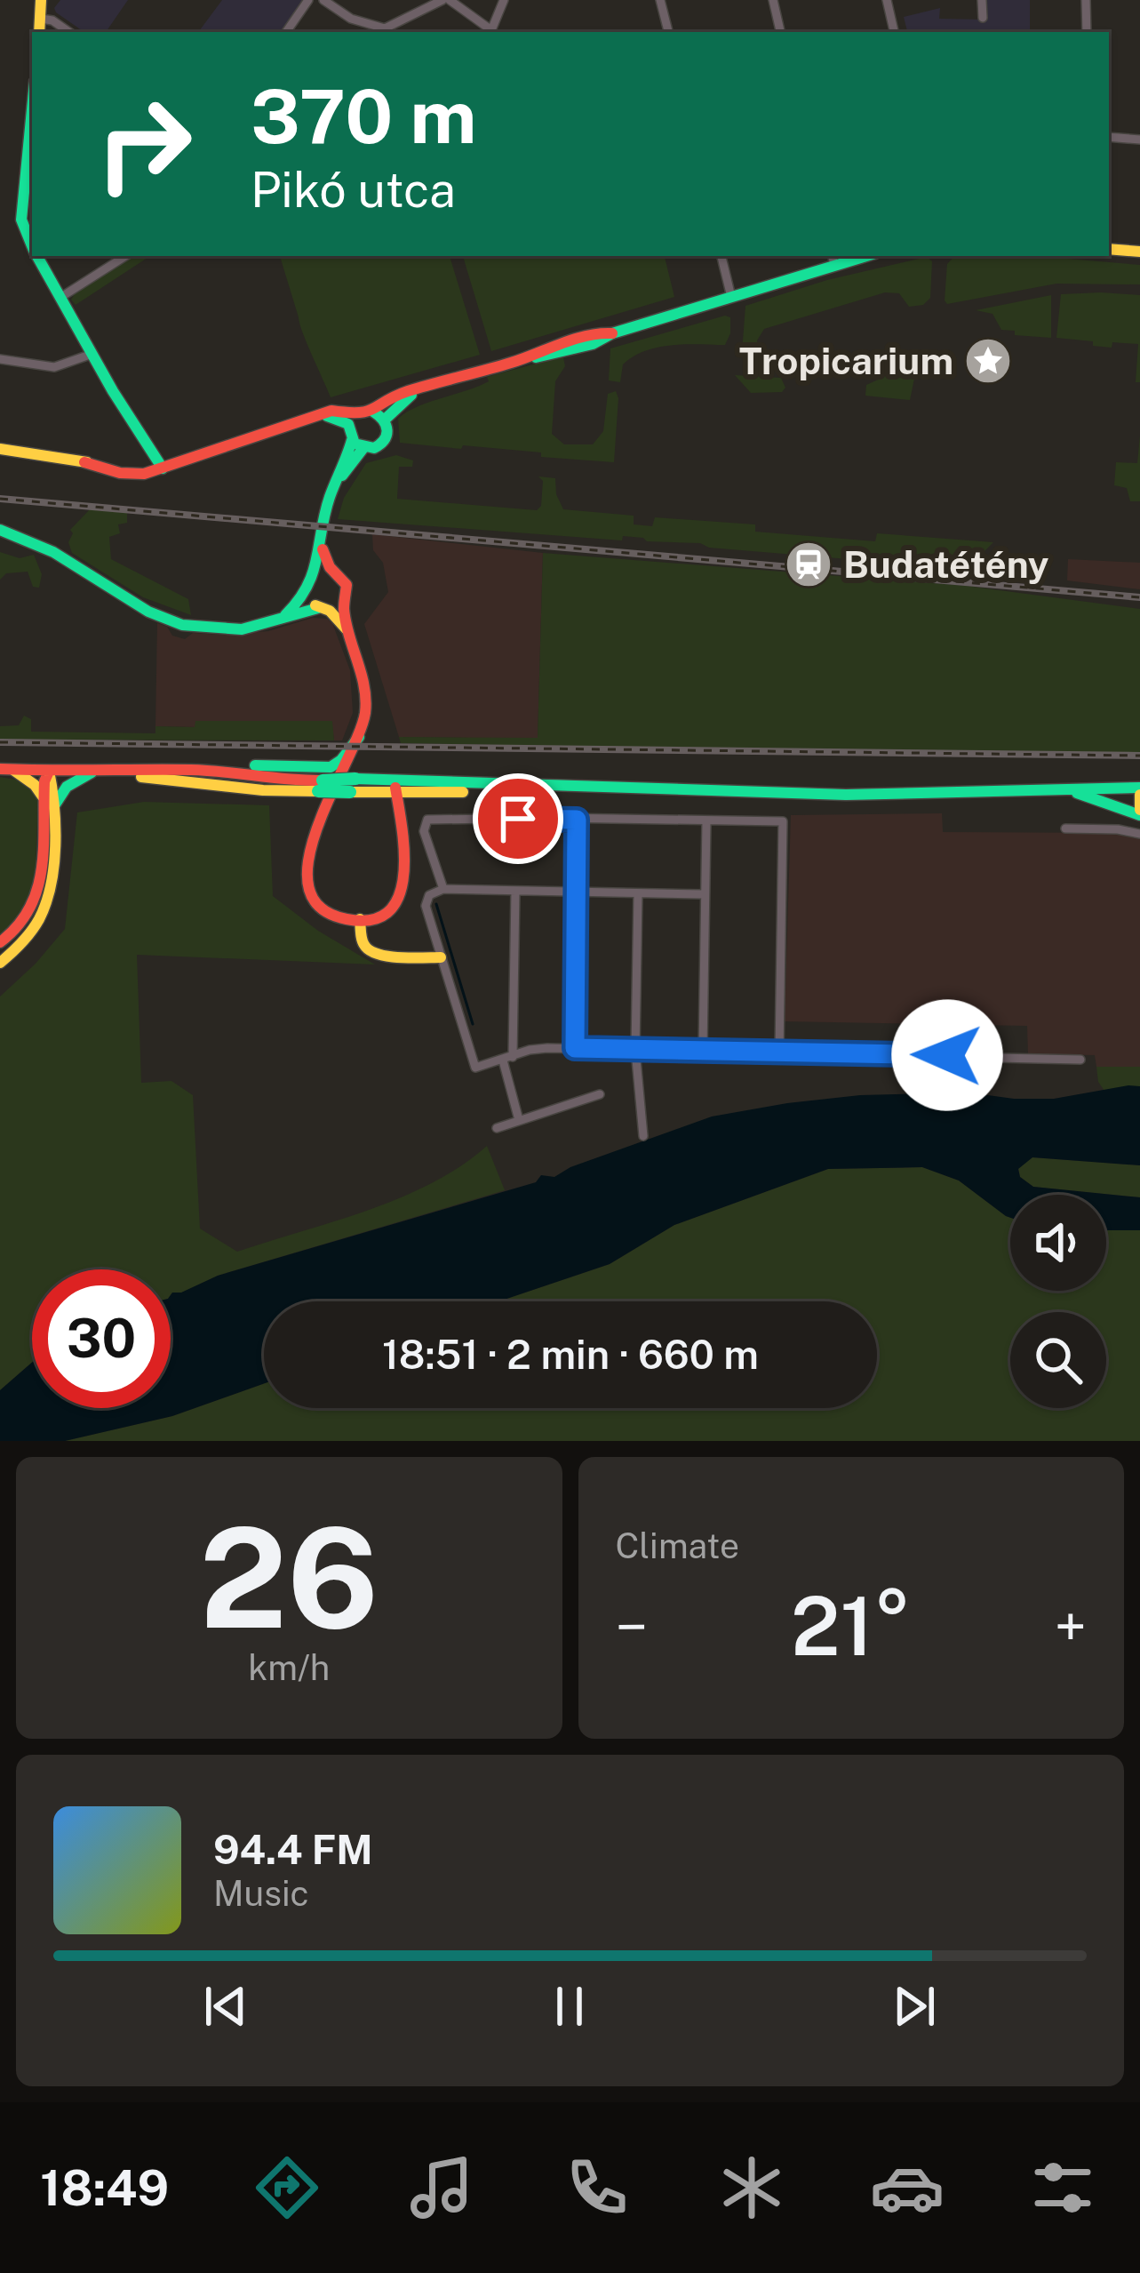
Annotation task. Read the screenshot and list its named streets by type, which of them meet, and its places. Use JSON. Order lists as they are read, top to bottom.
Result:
{
  "places": {
    "place": ["Tropicarium"],
    "station": ["Budatétény"]
  },
  "page": {
    "turn": ["370 m", "Pikó utca"],
    "limit": "30",
    "trip": "18:51 · 2 min · 660 m",
    "tile": [
      ["26", "km/h"],
      "Climate"
    ],
    "heat": ["−", "21°", "+"],
    "song": ["94.4 FM", "Music"],
    "tabs": "18:49"
  }
}
